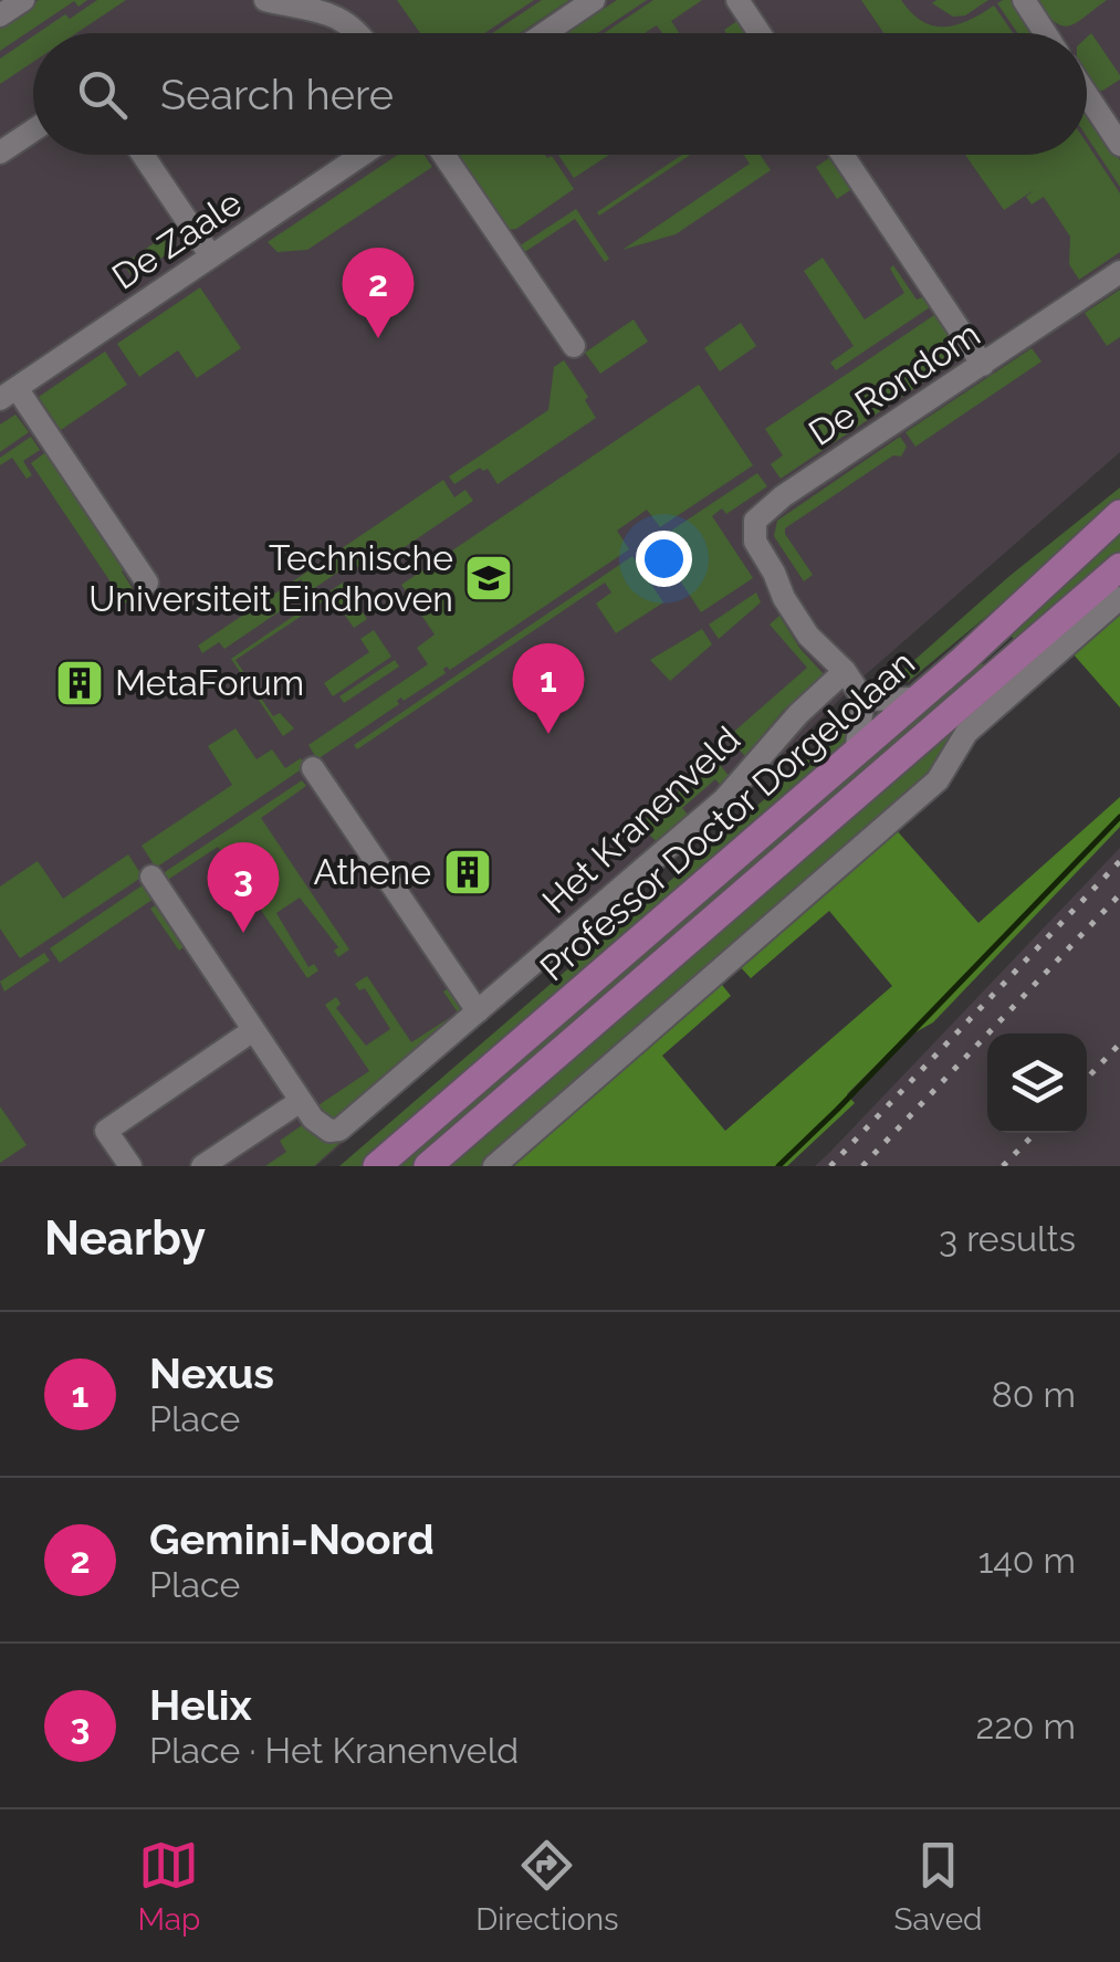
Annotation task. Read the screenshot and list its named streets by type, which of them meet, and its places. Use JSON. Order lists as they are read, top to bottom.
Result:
{
  "streets": {
    "main road": ["Professor Doctor Dorgelolaan"],
    "street": ["De Zaale", "De Rondom", "Het Kranenveld"]
  },
  "crossings": [
    ["De Rondom", "Het Kranenveld"]
  ],
  "places": {
    "school or university": ["Technische Universiteit Eindhoven"],
    "building": ["MetaForum", "Athene"]
  },
  "page": {
    "search": "Search here",
    "pins": ["2", "1", "3"],
    "heading": ["Nearby", "3 results"],
    "list": [
      {
        "mark": "1",
        "name": "Nexus",
        "note": "Place",
        "value": "80 m"
      },
      {
        "mark": "2",
        "name": "Gemini-Noord",
        "note": "Place",
        "value": "140 m"
      },
      {
        "mark": "3",
        "name": "Helix",
        "note": "Place · Het Kranenveld",
        "value": "220 m"
      }
    ],
    "nav": ["Map", "Directions", "Saved"]
  }
}
